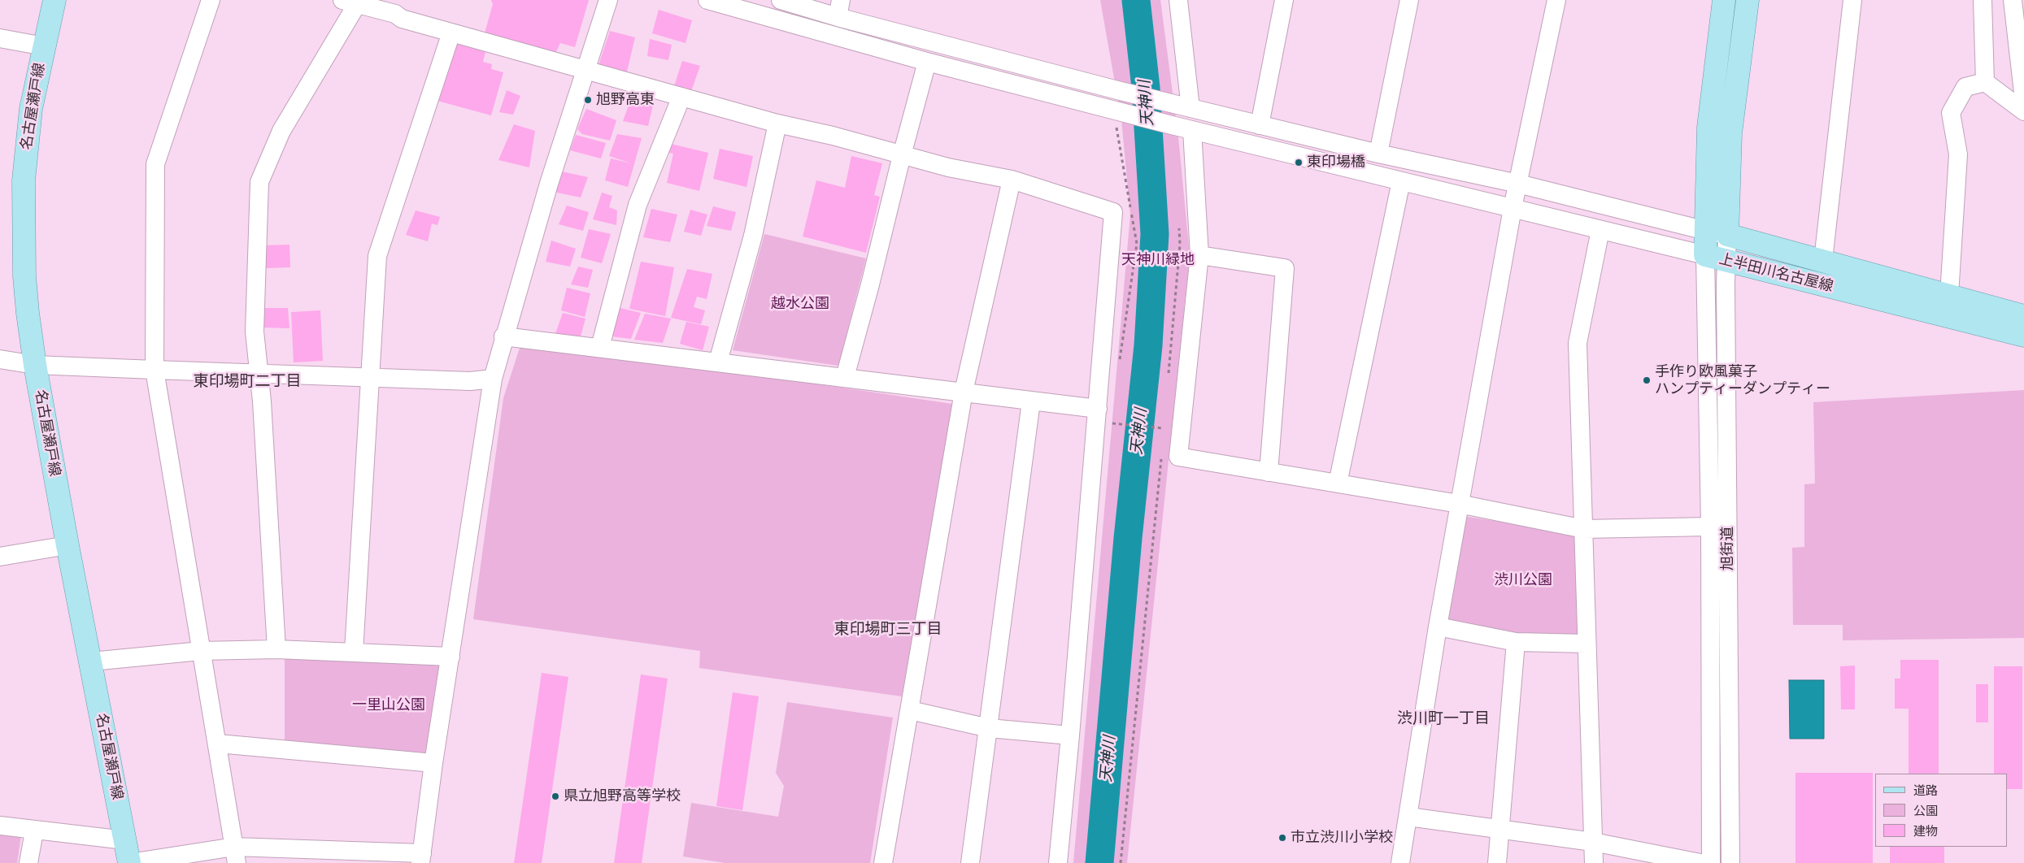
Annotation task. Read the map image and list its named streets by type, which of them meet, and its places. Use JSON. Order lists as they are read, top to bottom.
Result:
{
  "streets": {
    "main road": ["名古屋瀬戸線", "上半田川名古屋線"],
    "street": ["旭街道"]
  },
  "crossings": [
    ["上半田川名古屋線", "旭街道"]
  ],
  "districts": ["東印場町二丁目", "東印場町三丁目", "渋川町一丁目"],
  "water": ["天神川"],
  "parks": [
    "天神川緑地",
    "越水公園",
    "渋川公園",
    "一里山公園"
  ],
  "places": [
    "旭野高東",
    "東印場橋",
    "手作り欧風菓子 ハンプティーダンプティー",
    "県立旭野高等学校",
    "市立渋川小学校"
  ],
  "legend": ["道路", "公園", "建物"]
}
